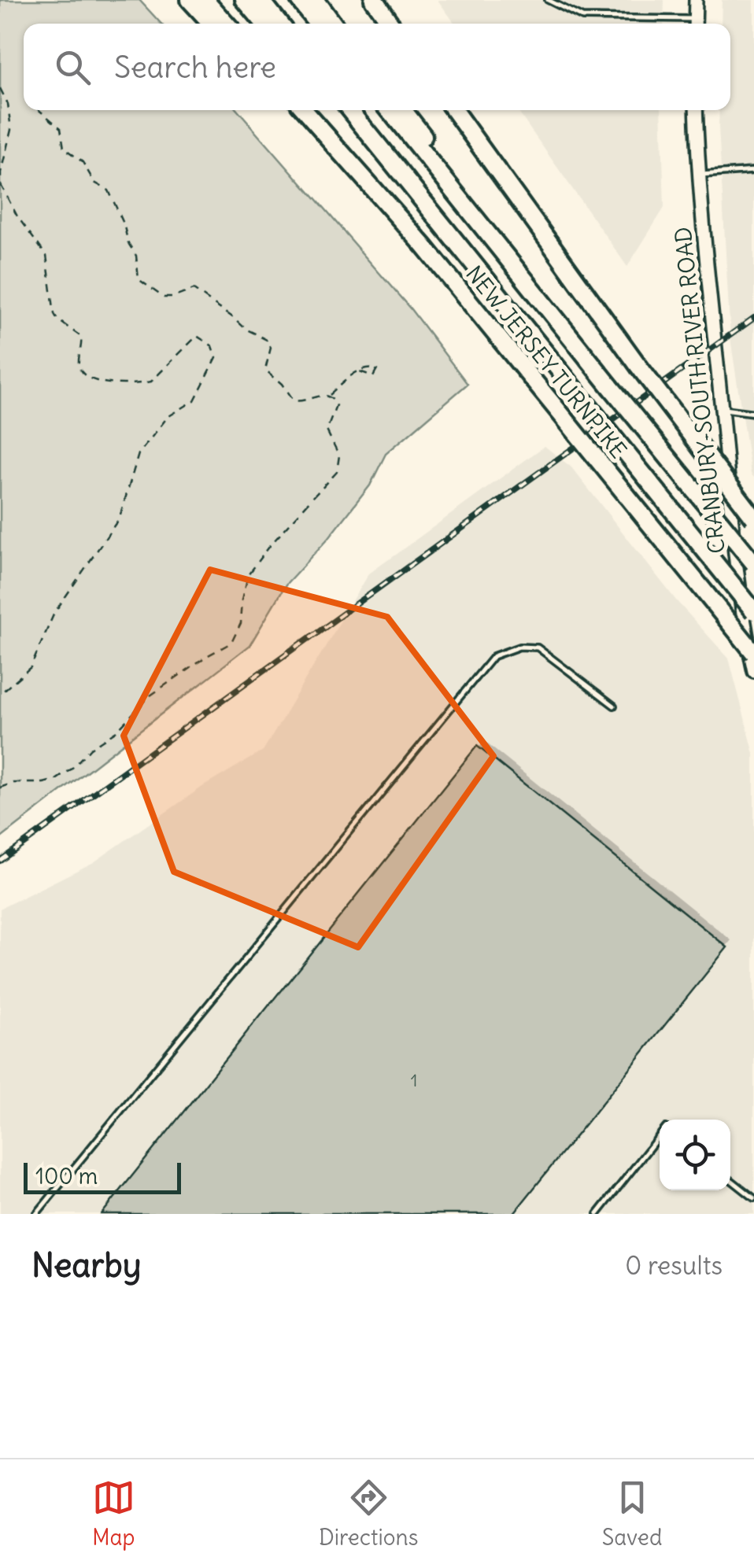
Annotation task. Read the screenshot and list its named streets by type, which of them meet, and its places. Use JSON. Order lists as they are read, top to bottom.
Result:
{
  "streets": {
    "highway": ["NEW JERSEY TURNPIKE"],
    "main road": ["CRANBURY-SOUTH RIVER ROAD"]
  },
  "house_numbers": ["1"],
  "scale_bar": "100 m",
  "page": {
    "search": "Search here",
    "scale": "100 m",
    "heading": ["Nearby", "0 results"],
    "nav": ["Map", "Directions", "Saved"]
  }
}
